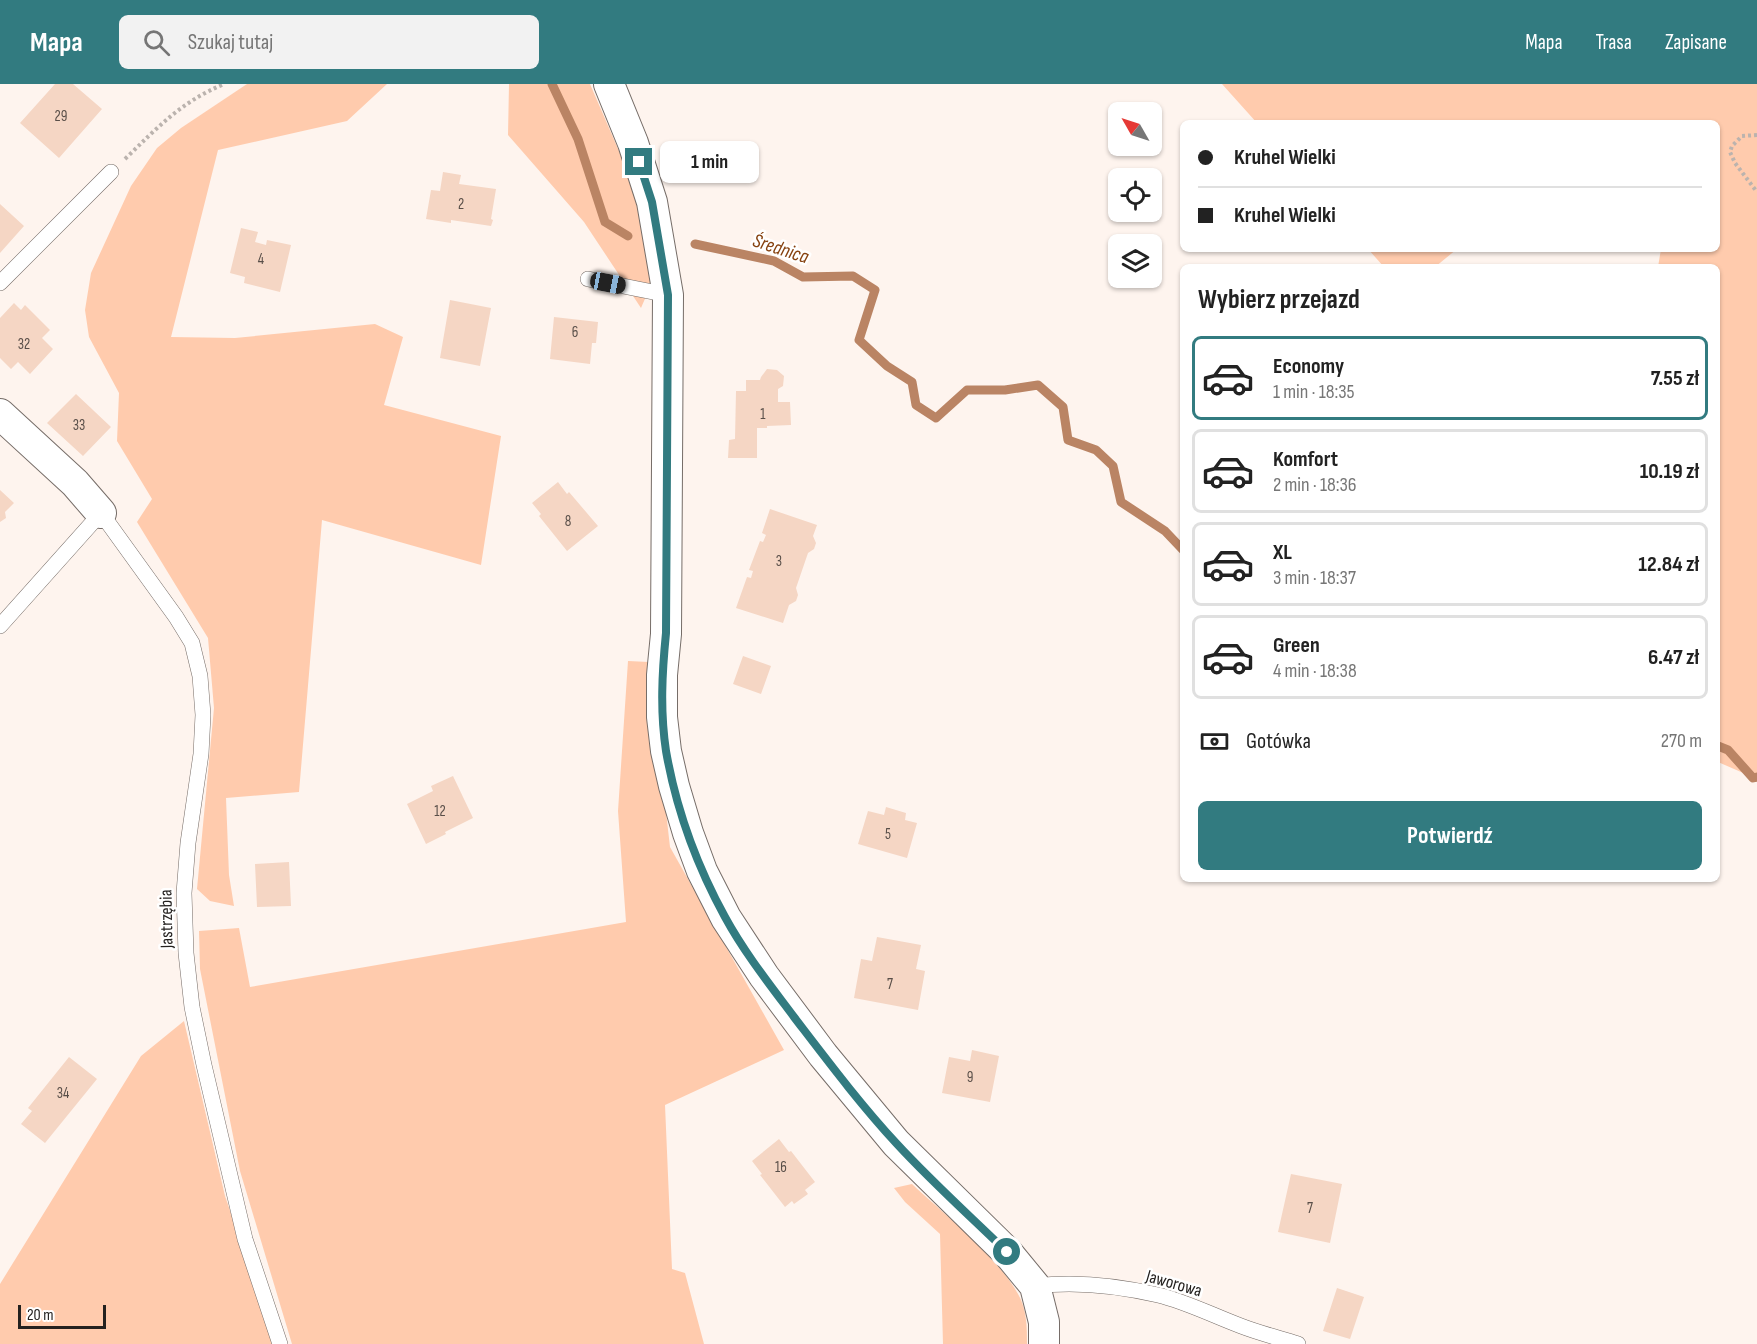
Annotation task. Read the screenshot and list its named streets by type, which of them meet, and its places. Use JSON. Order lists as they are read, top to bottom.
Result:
{
  "streets": {
    "lane": ["Jastrzębia", "Jaworowa"]
  },
  "water": ["Średnica"],
  "house_numbers": [
    "29",
    "2",
    "4",
    "6",
    "32",
    "1",
    "33",
    "8",
    "3",
    "12",
    "5",
    "7",
    "9",
    "34",
    "16",
    "7"
  ],
  "scale_bar": "20 m",
  "north": "top left",
  "page": {
    "header": "Mapa",
    "search": "Szukaj tutaj",
    "nav": ["Mapa", "Trasa", "Zapisane"],
    "banner": ["Kruhel Wielki", "Kruhel Wielki"],
    "bubble": "1 min",
    "heading": "Wybierz przejazd",
    "list": [
      {
        "name": "Economy",
        "note": "1 min · 18:35",
        "value": "7.55 zł"
      },
      {
        "name": "Komfort",
        "note": "2 min · 18:36",
        "value": "10.19 zł"
      },
      {
        "name": "XL",
        "note": "3 min · 18:37",
        "value": "12.84 zł"
      },
      {
        "name": "Green",
        "note": "4 min · 18:38",
        "value": "6.47 zł"
      }
    ],
    "pay": ["Gotówka", "270 m"],
    "buttons": "Potwierdź",
    "scale": "20 m"
  }
}
